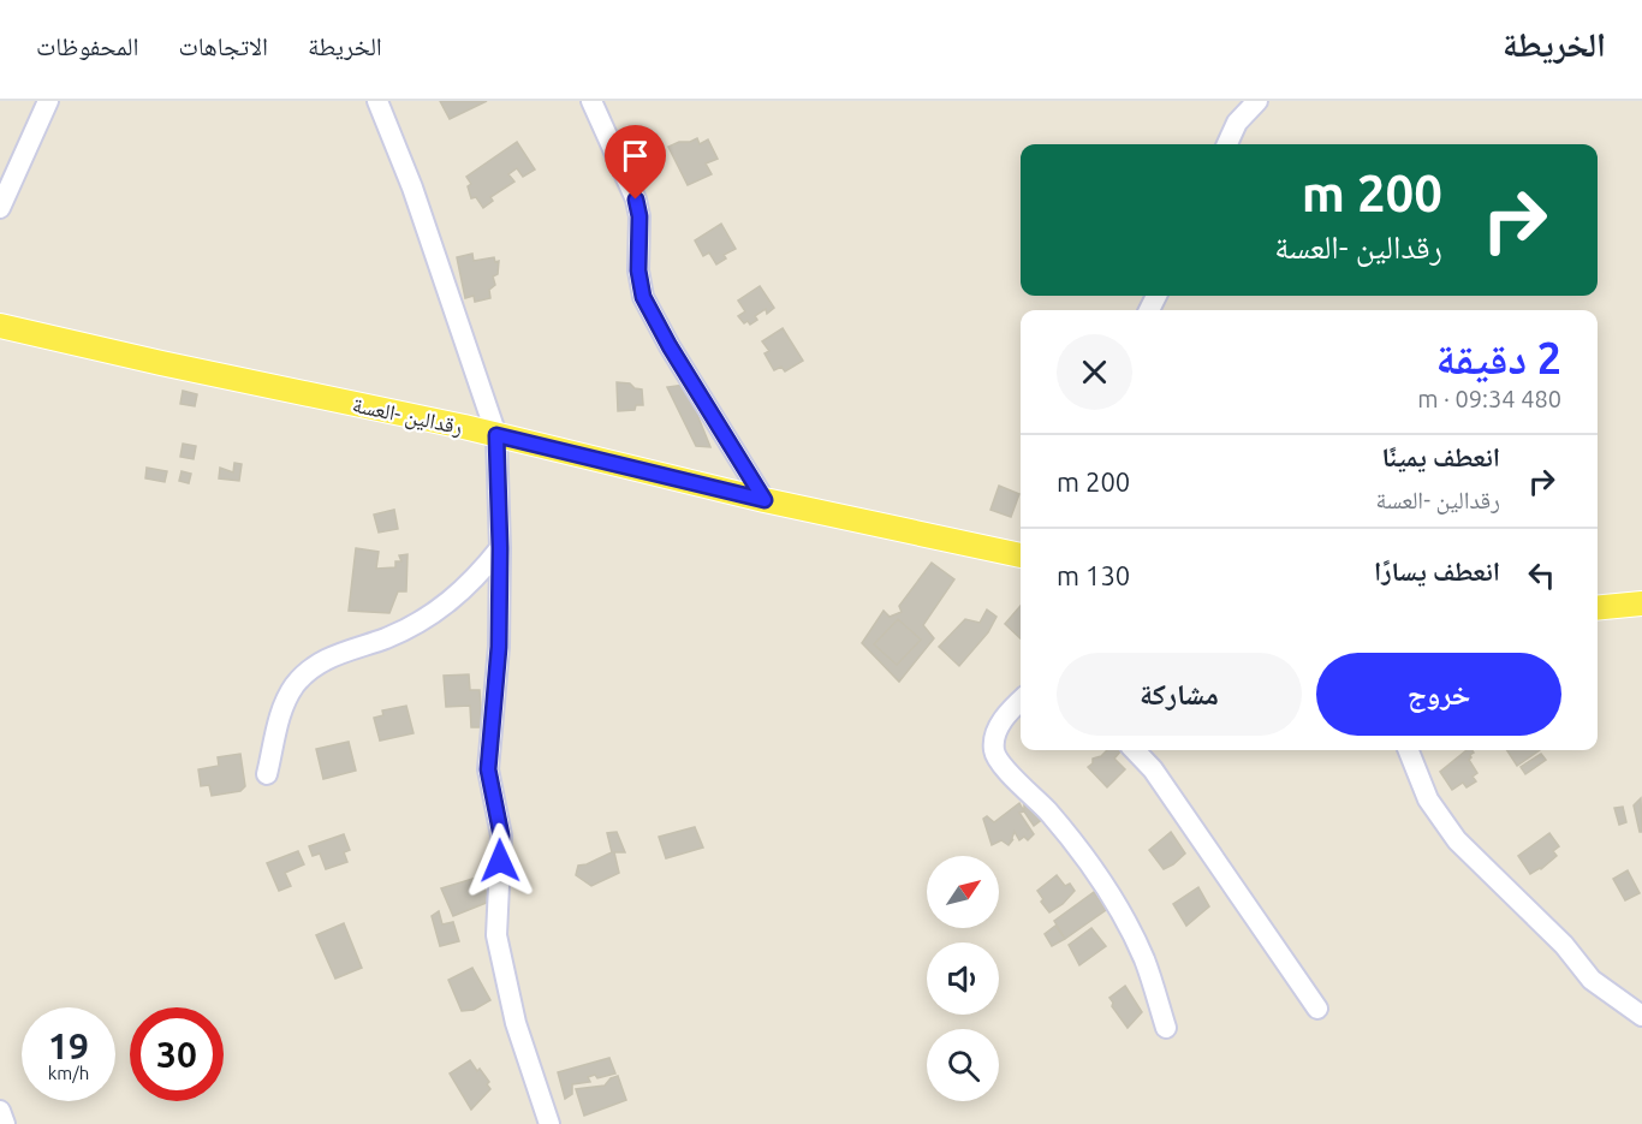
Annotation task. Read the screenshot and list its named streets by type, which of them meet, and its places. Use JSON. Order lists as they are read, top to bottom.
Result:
{
  "streets": {
    "main road": ["رقدالين -العسة"]
  },
  "north": "top right",
  "page": {
    "header": "الخريطة",
    "nav": ["الخريطة", "الاتجاهات", "المحفوظات"],
    "turn": ["200 m", "رقدالين -العسة"],
    "heading": ["2 دقيقة", "480 m · 09:34"],
    "list": [
      {
        "name": "انعطف يمينًا",
        "note": "رقدالين -العسة",
        "value": "200 m"
      },
      {
        "name": "انعطف يسارًا",
        "value": "130 m"
      }
    ],
    "buttons": ["خروج", "مشاركة"],
    "speed": "19 km/h",
    "limit": "30"
  }
}
